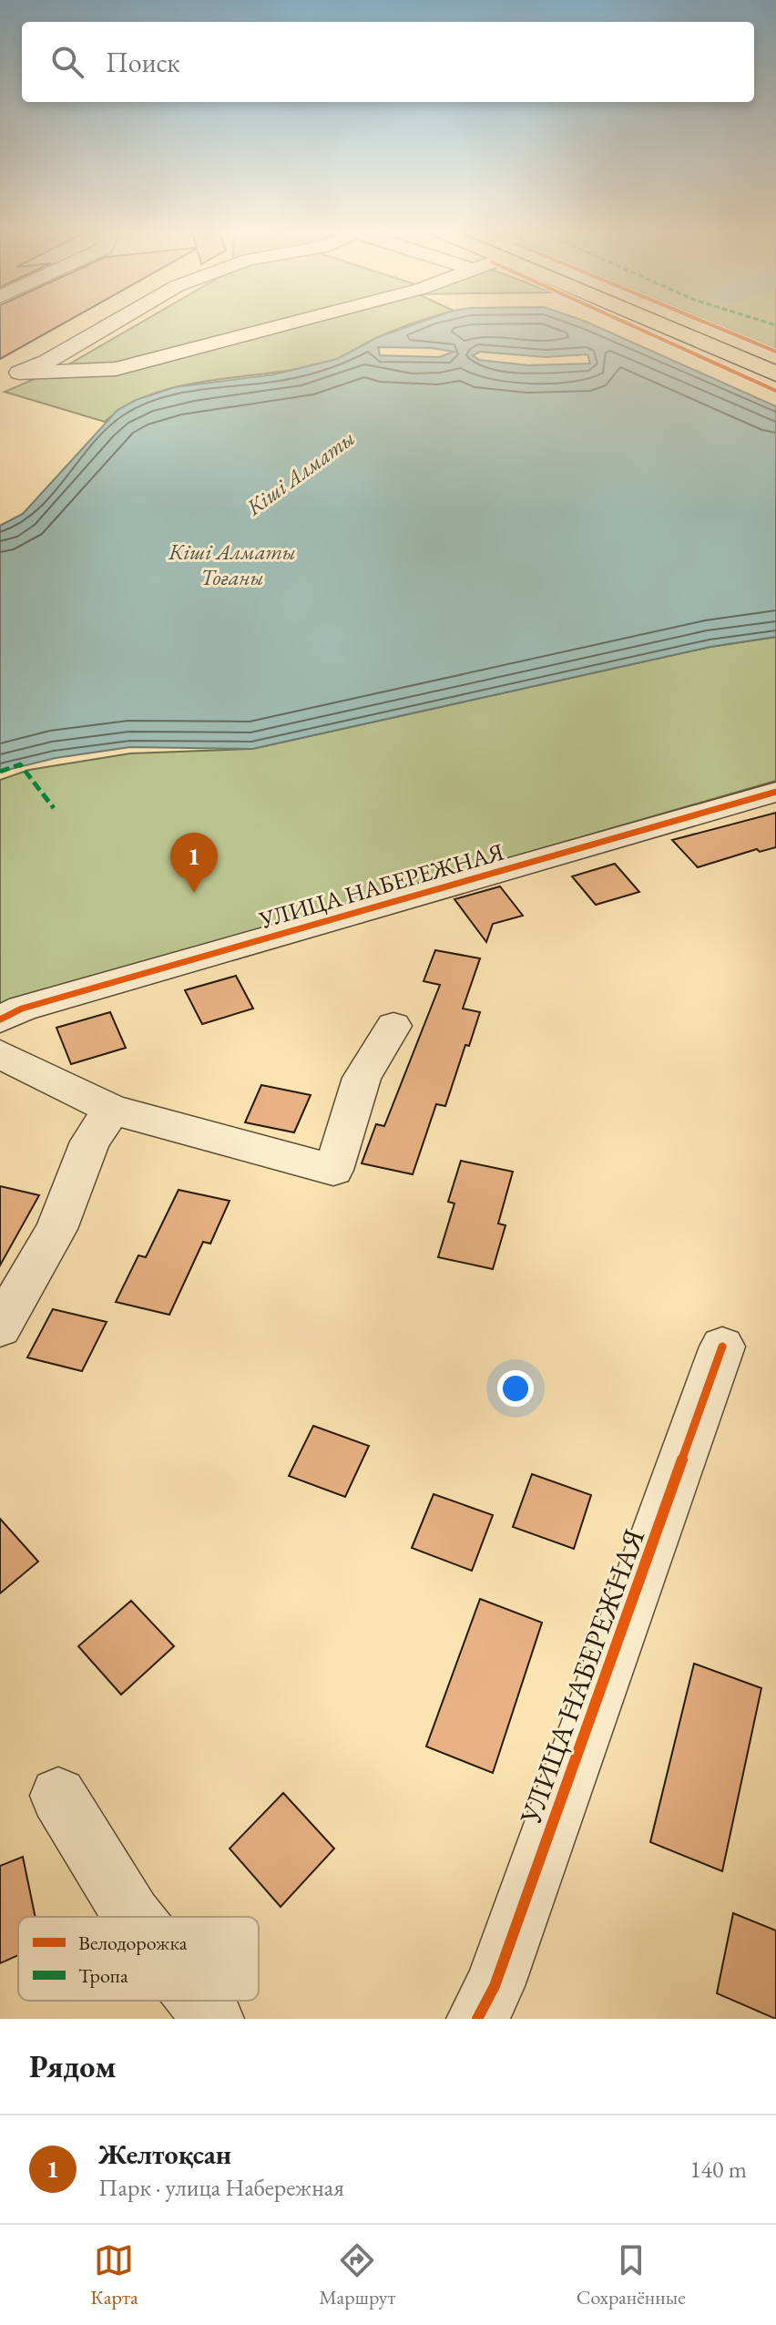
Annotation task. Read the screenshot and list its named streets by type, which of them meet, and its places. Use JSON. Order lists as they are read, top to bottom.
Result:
{
  "streets": {
    "street": ["УЛИЦА НАБЕРЕЖНАЯ"]
  },
  "water": ["Кіші Алматы", "Кіші Алматы Тоғаны"],
  "legend": ["Велодорожка", "Тропа"],
  "page": {
    "search": "Поиск",
    "pins": "1",
    "heading": "Рядом",
    "list": [
      {
        "mark": "1",
        "name": "Желтоқсан",
        "note": "Парк · улица Набережная",
        "value": "140 m"
      }
    ],
    "nav": ["Карта", "Маршрут", "Сохранённые"]
  }
}
